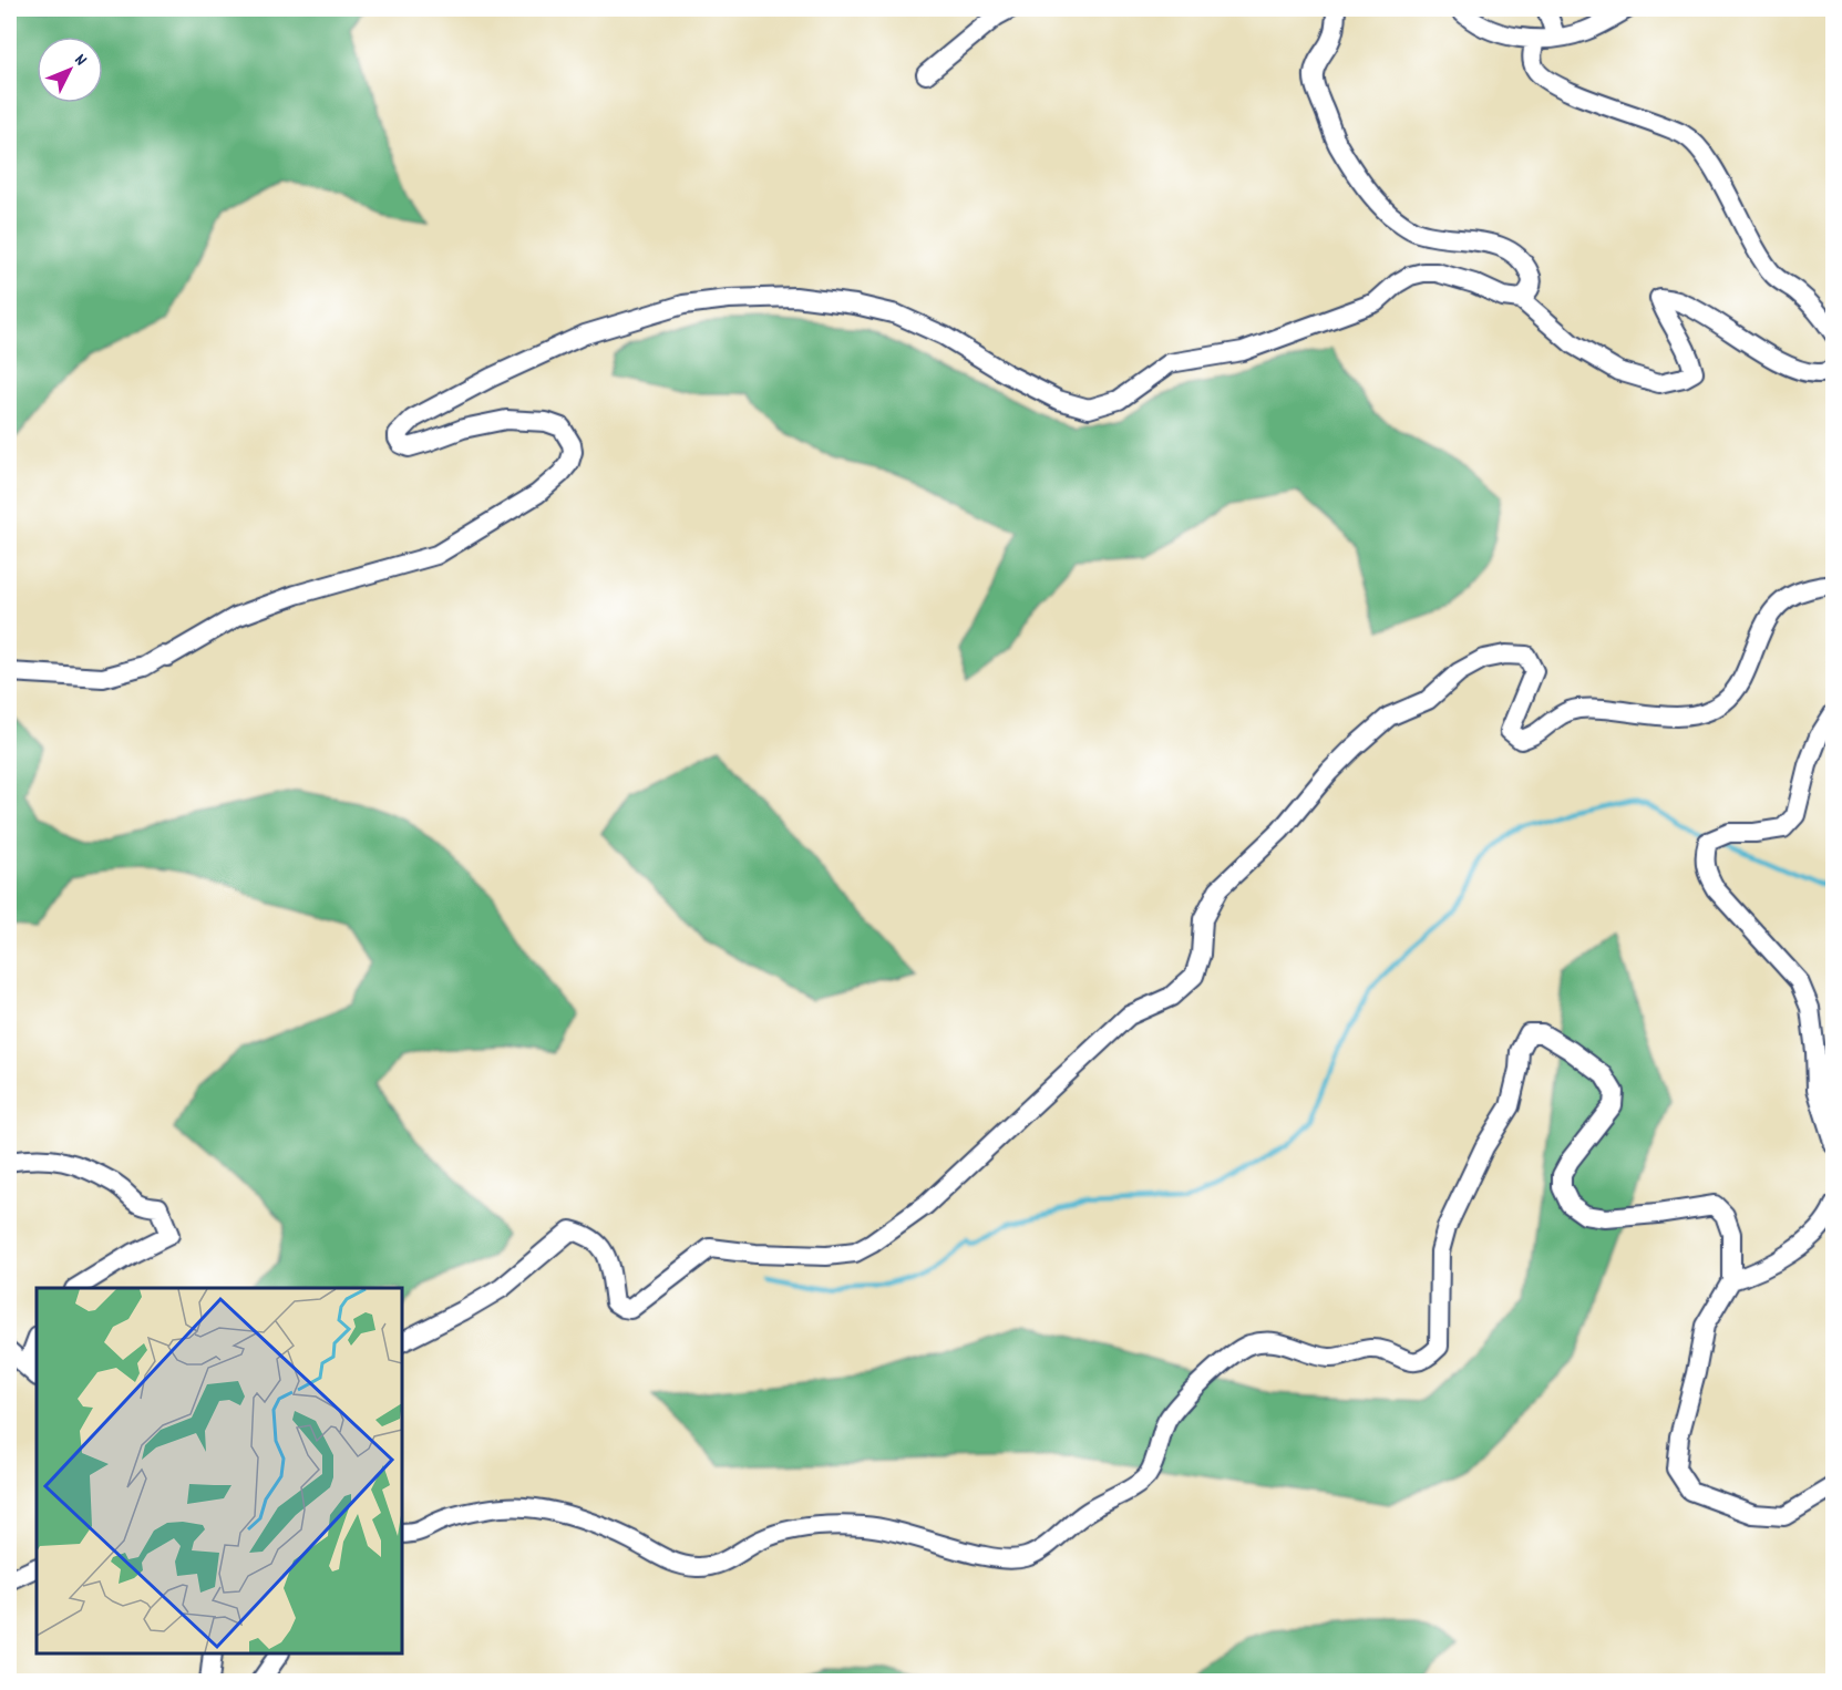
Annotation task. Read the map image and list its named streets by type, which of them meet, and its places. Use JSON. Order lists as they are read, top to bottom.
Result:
{
  "north": "top right"
}
